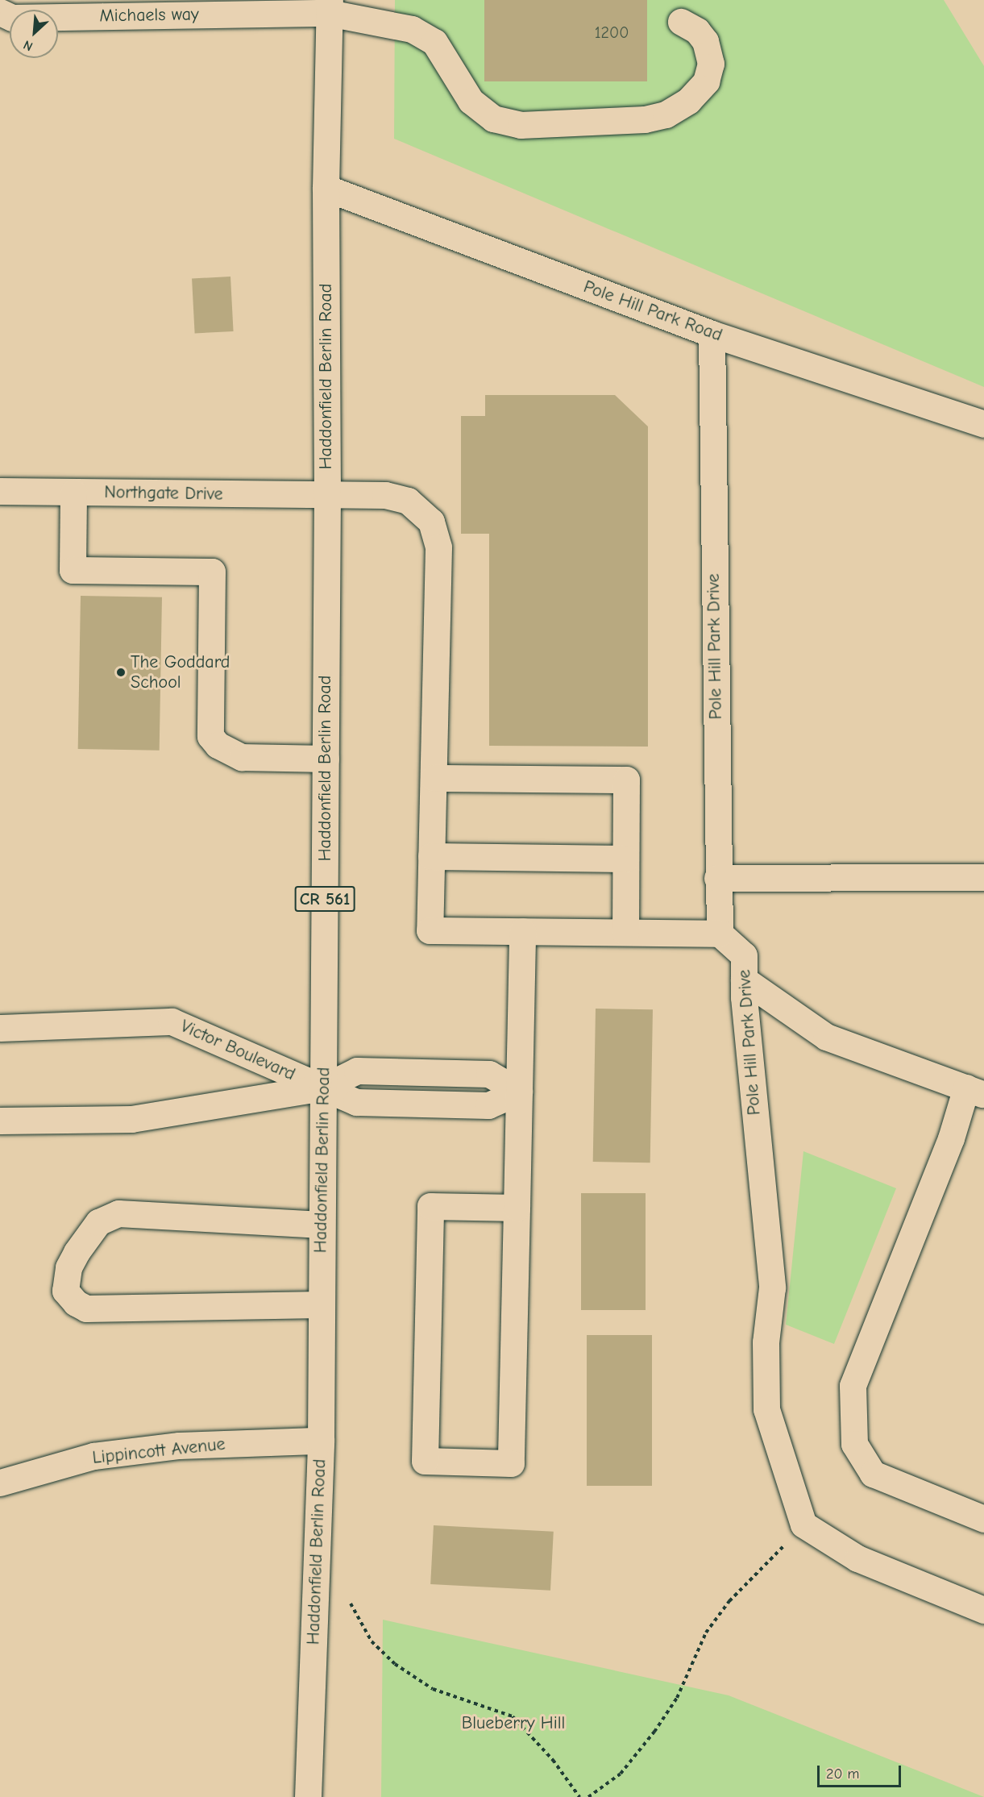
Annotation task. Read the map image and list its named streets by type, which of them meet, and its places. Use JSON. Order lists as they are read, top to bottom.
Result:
{
  "streets": {
    "main road": [
      "Michaels way",
      "Pole Hill Park Road",
      "Haddonfield Berlin Road",
      "Northgate Drive",
      "Pole Hill Park Drive",
      "CR 561",
      "Victor Boulevard",
      "Lippincott Avenue"
    ]
  },
  "crossings": [
    ["Michaels way", "Haddonfield Berlin Road"],
    ["Pole Hill Park Road", "Haddonfield Berlin Road"],
    ["Pole Hill Park Road", "Pole Hill Park Drive"],
    ["Haddonfield Berlin Road", "Northgate Drive"],
    ["Haddonfield Berlin Road", "Victor Boulevard"],
    ["Haddonfield Berlin Road", "Lippincott Avenue"]
  ],
  "parks": ["Blueberry Hill"],
  "places": ["The Goddard School"],
  "house_numbers": ["1200"],
  "scale_bar": "20 m",
  "north": "bottom left"
}
